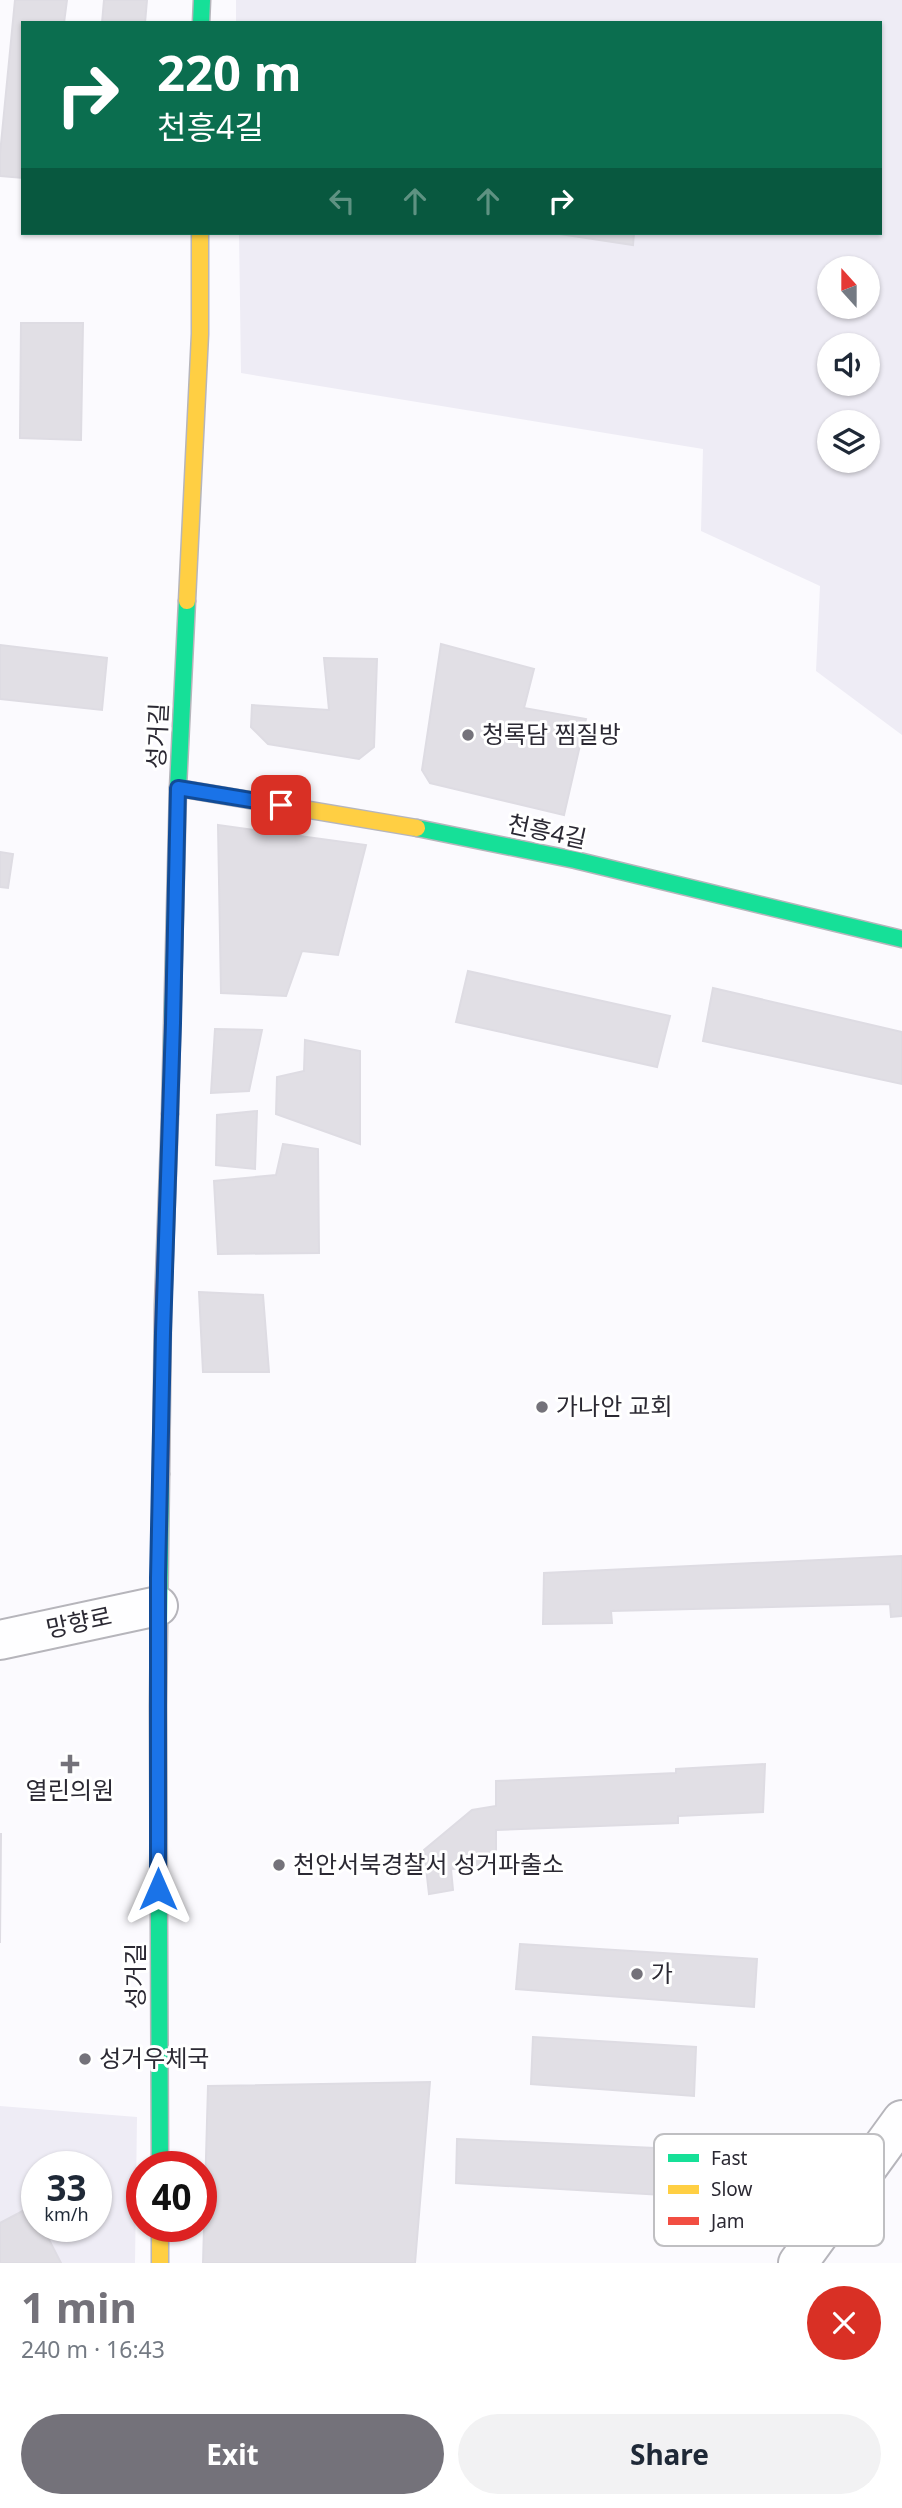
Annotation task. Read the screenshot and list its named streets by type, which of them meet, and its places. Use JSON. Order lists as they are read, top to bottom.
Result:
{
  "streets": {
    "street": ["성거길", "천흥4길", "망향로"]
  },
  "crossings": [
    ["성거길", "천흥4길"],
    ["성거길", "망향로"]
  ],
  "places": {
    "other": [
      "청록담 찜질방",
      "가나안 교회",
      "천안서북경찰서 성거파출소",
      "가",
      "성거우체국"
    ],
    "health": ["열린의원"]
  },
  "legend": ["Fast", "Slow", "Jam"],
  "north": "top",
  "page": {
    "turn": ["220 m", "천흥4길"],
    "speed": "33 km/h",
    "limit": "40",
    "heading": ["1 min", "240 m · 16:43"],
    "buttons": ["Exit", "Share"]
  }
}
